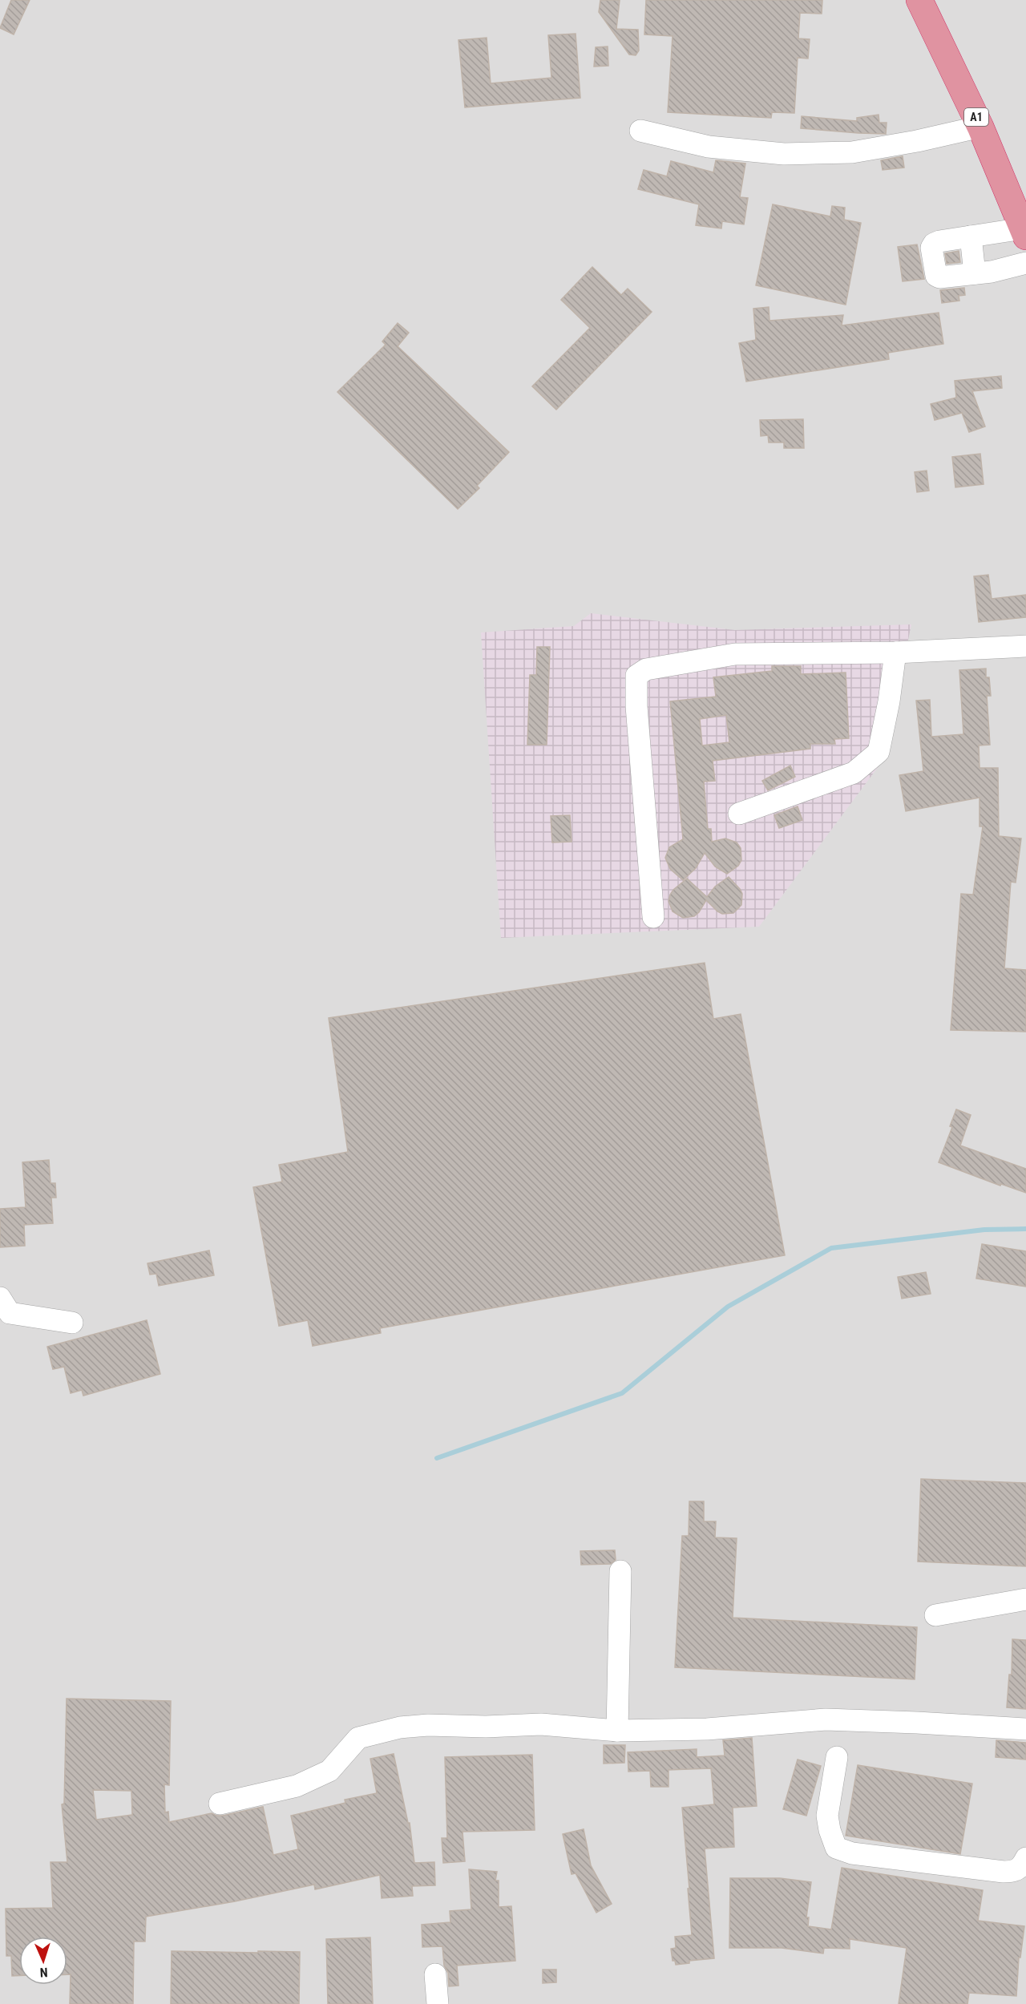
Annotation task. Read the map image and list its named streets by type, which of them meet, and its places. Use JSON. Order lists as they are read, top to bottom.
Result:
{
  "streets": {
    "highway": ["A1"]
  },
  "north": "bottom"
}
